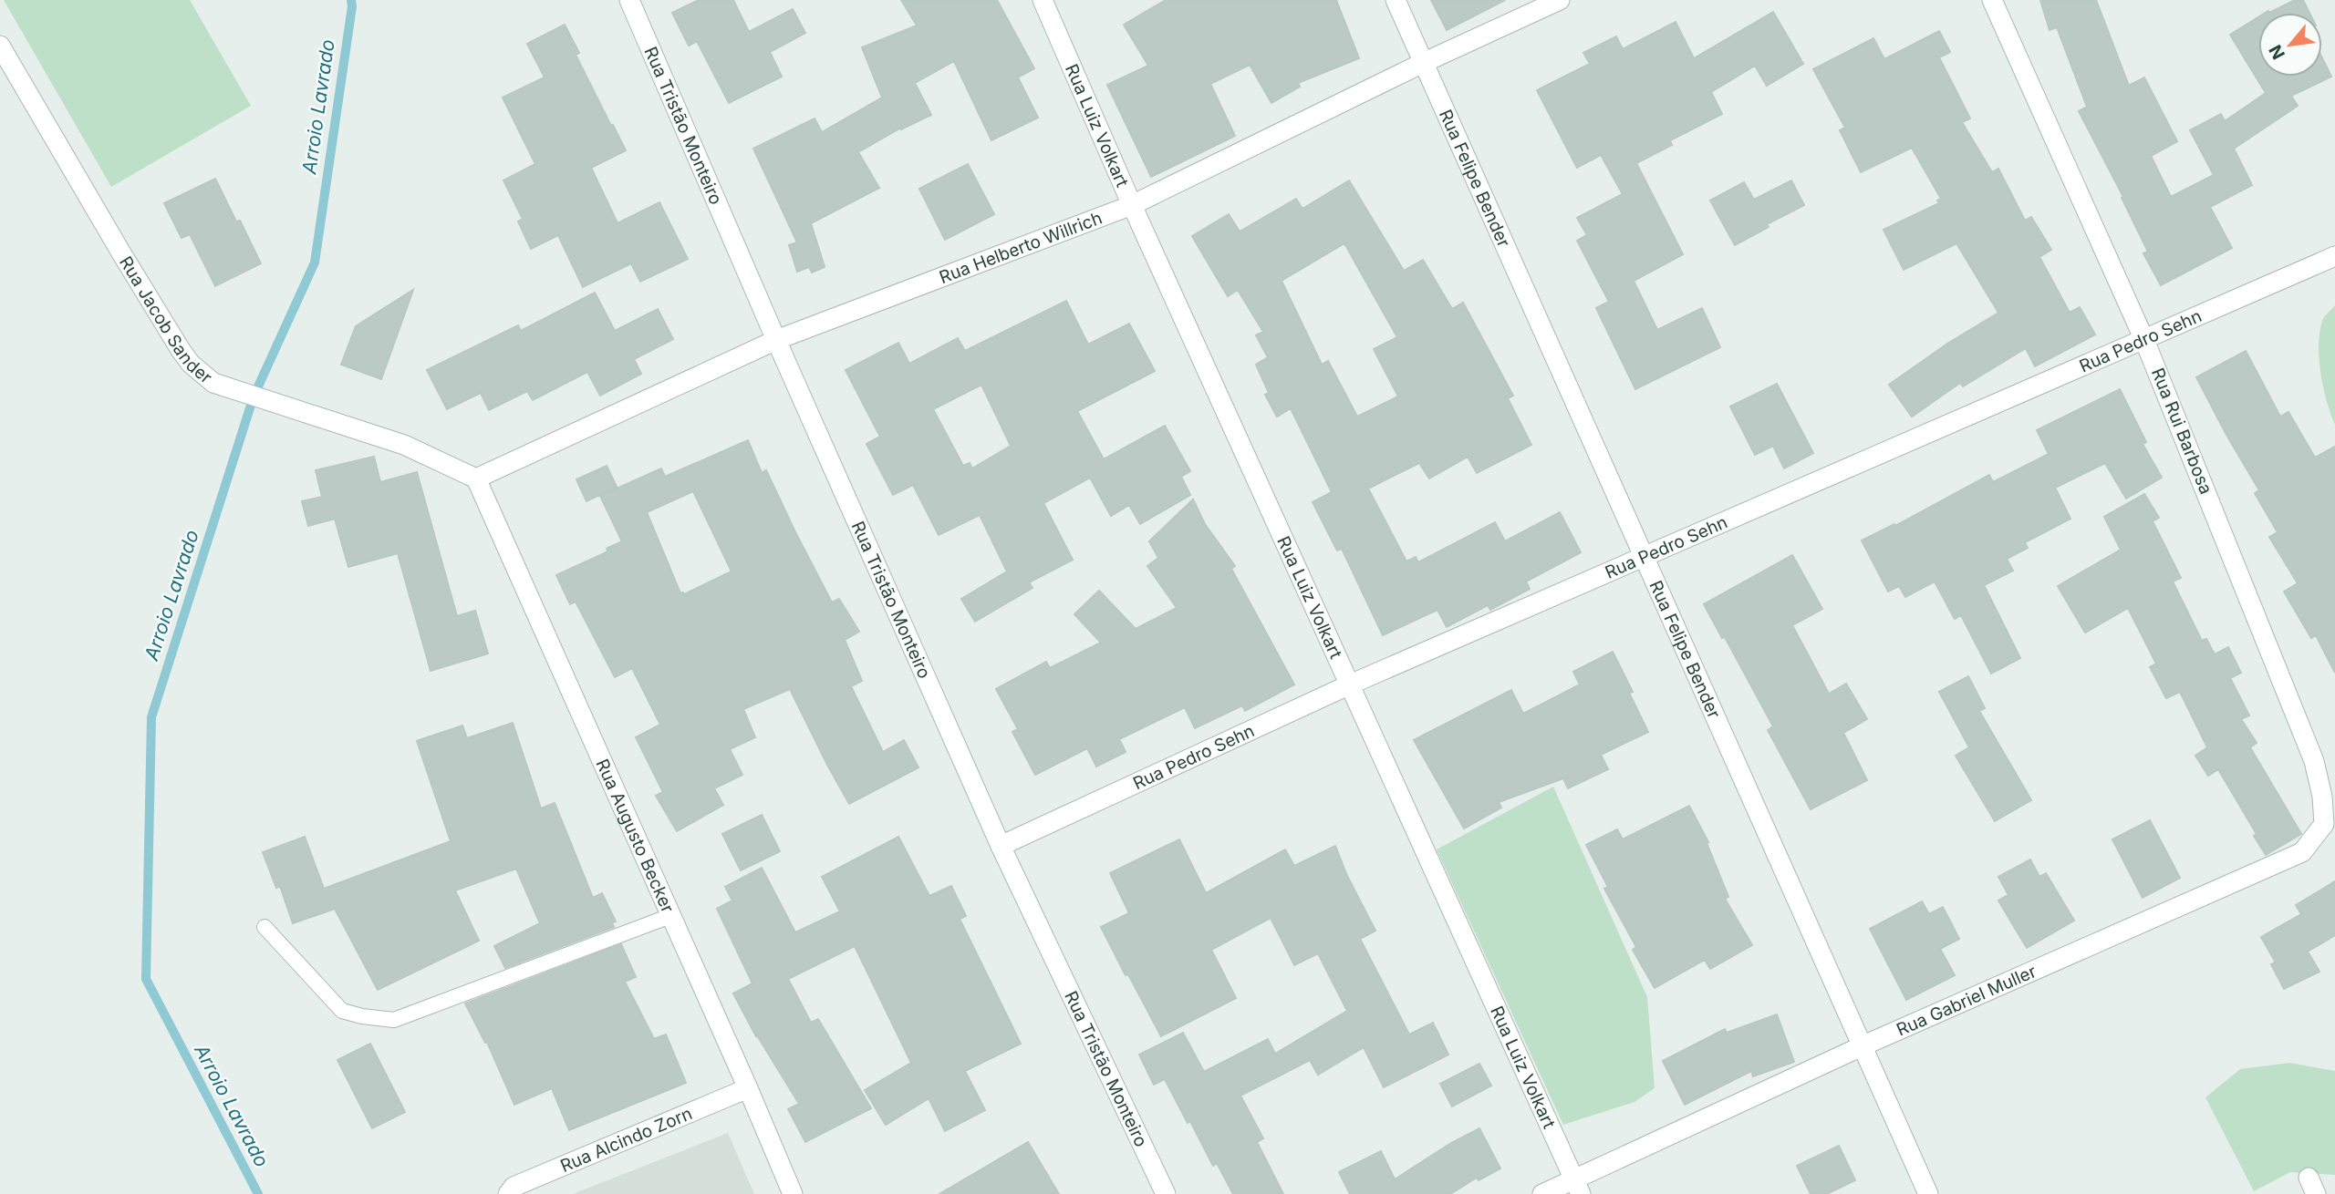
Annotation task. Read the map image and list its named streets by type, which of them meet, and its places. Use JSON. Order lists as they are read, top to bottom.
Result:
{
  "streets": {
    "street": [
      "Rua Tristão Monteiro",
      "Rua Luiz Volkart",
      "Rua Felipe Bender",
      "Rua Helberto Willrich",
      "Rua Jacob Sander",
      "Rua Pedro Sehn",
      "Rua Rui Barbosa",
      "Rua Augusto Becker",
      "Rua Gabriel Muller",
      "Rua Alcindo Zorn"
    ]
  },
  "crossings": [
    ["Rua Tristão Monteiro", "Rua Helberto Willrich"],
    ["Rua Tristão Monteiro", "Rua Pedro Sehn"],
    ["Rua Luiz Volkart", "Rua Helberto Willrich"],
    ["Rua Luiz Volkart", "Rua Pedro Sehn"],
    ["Rua Luiz Volkart", "Rua Gabriel Muller"],
    ["Rua Felipe Bender", "Rua Helberto Willrich"],
    ["Rua Felipe Bender", "Rua Pedro Sehn"],
    ["Rua Felipe Bender", "Rua Gabriel Muller"],
    ["Rua Helberto Willrich", "Rua Jacob Sander"],
    ["Rua Helberto Willrich", "Rua Augusto Becker"],
    ["Rua Jacob Sander", "Rua Augusto Becker"],
    ["Rua Pedro Sehn", "Rua Rui Barbosa"],
    ["Rua Rui Barbosa", "Rua Gabriel Muller"],
    ["Rua Augusto Becker", "Rua Alcindo Zorn"]
  ],
  "water": ["Arroio Lavrado"],
  "north": "bottom left"
}
